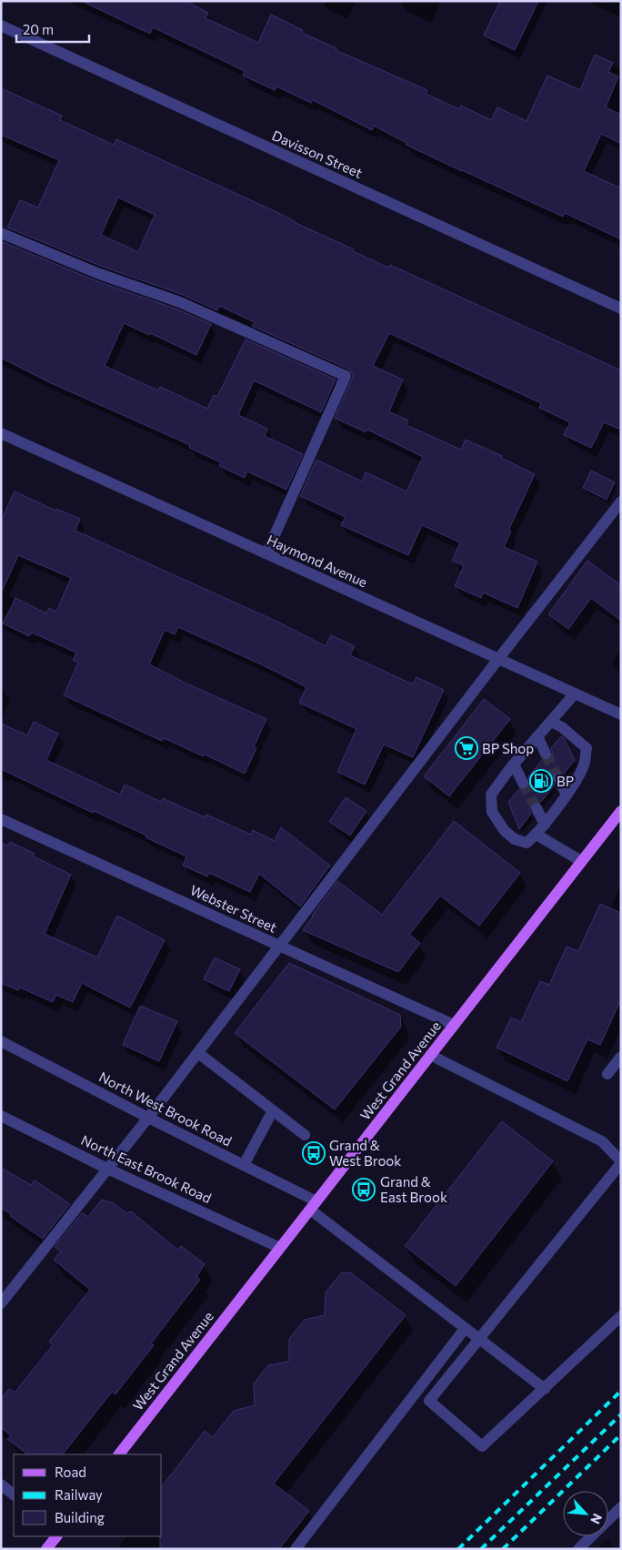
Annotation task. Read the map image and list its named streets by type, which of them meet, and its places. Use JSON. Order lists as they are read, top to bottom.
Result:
{
  "streets": {
    "main road": ["West Grand Avenue"],
    "street": [
      "Davisson Street",
      "Haymond Avenue",
      "Webster Street",
      "North West Brook Road",
      "North East Brook Road"
    ]
  },
  "crossings": [
    ["Webster Street", "West Grand Avenue"],
    ["West Grand Avenue", "North West Brook Road"],
    ["West Grand Avenue", "North East Brook Road"]
  ],
  "places": {
    "supermarket": ["BP Shop"],
    "fuel station": ["BP"],
    "bus stop": ["Grand & West Brook", "Grand & East Brook"]
  },
  "legend": ["Road", "Railway", "Building"],
  "scale_bar": "20 m",
  "north": "bottom right"
}
